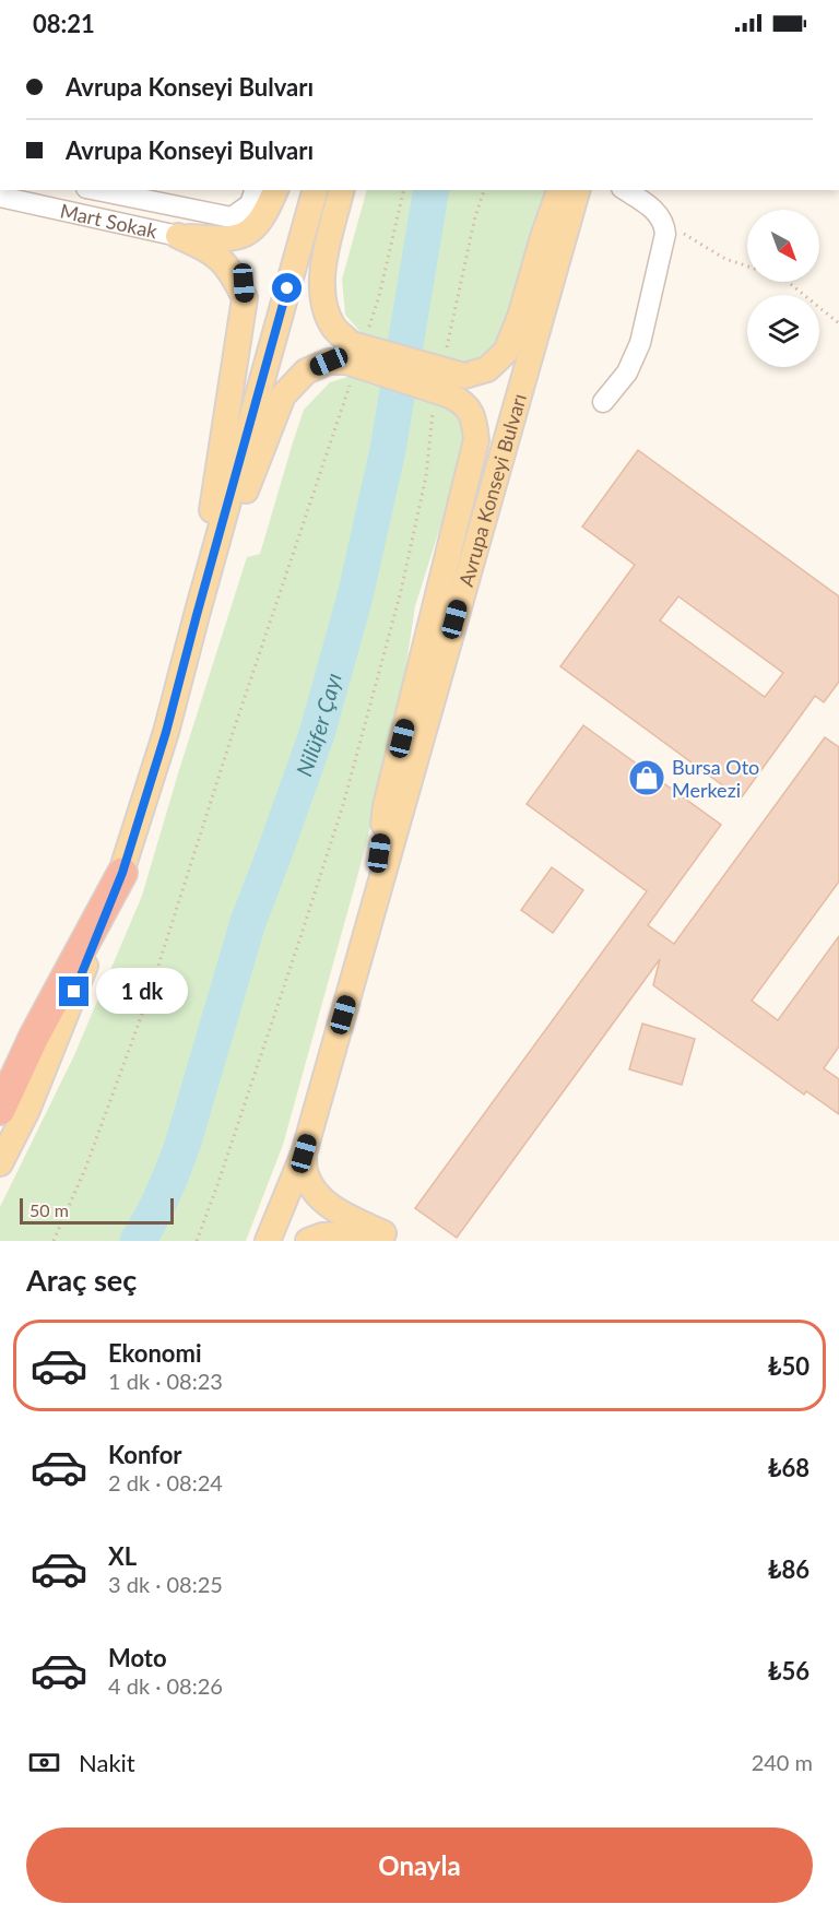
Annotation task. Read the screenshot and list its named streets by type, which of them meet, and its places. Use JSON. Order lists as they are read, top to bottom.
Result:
{
  "streets": {
    "main road": ["Avrupa Konseyi Bulvarı"],
    "street": ["Mart Sokak"]
  },
  "water": ["Nilüfer Çayı"],
  "places": {
    "shop": ["Bursa Oto Merkezi"]
  },
  "scale_bar": "50 m",
  "north": "bottom right",
  "page": {
    "status": "08:21",
    "banner": ["Avrupa Konseyi Bulvarı", "Avrupa Konseyi Bulvarı"],
    "bubble": "1 dk",
    "scale": "50 m",
    "heading": "Araç seç",
    "list": [
      {
        "name": "Ekonomi",
        "note": "1 dk · 08:23",
        "value": "₺50"
      },
      {
        "name": "Konfor",
        "note": "2 dk · 08:24",
        "value": "₺68"
      },
      {
        "name": "XL",
        "note": "3 dk · 08:25",
        "value": "₺86"
      },
      {
        "name": "Moto",
        "note": "4 dk · 08:26",
        "value": "₺56"
      }
    ],
    "pay": ["Nakit", "240 m"],
    "buttons": "Onayla"
  }
}
